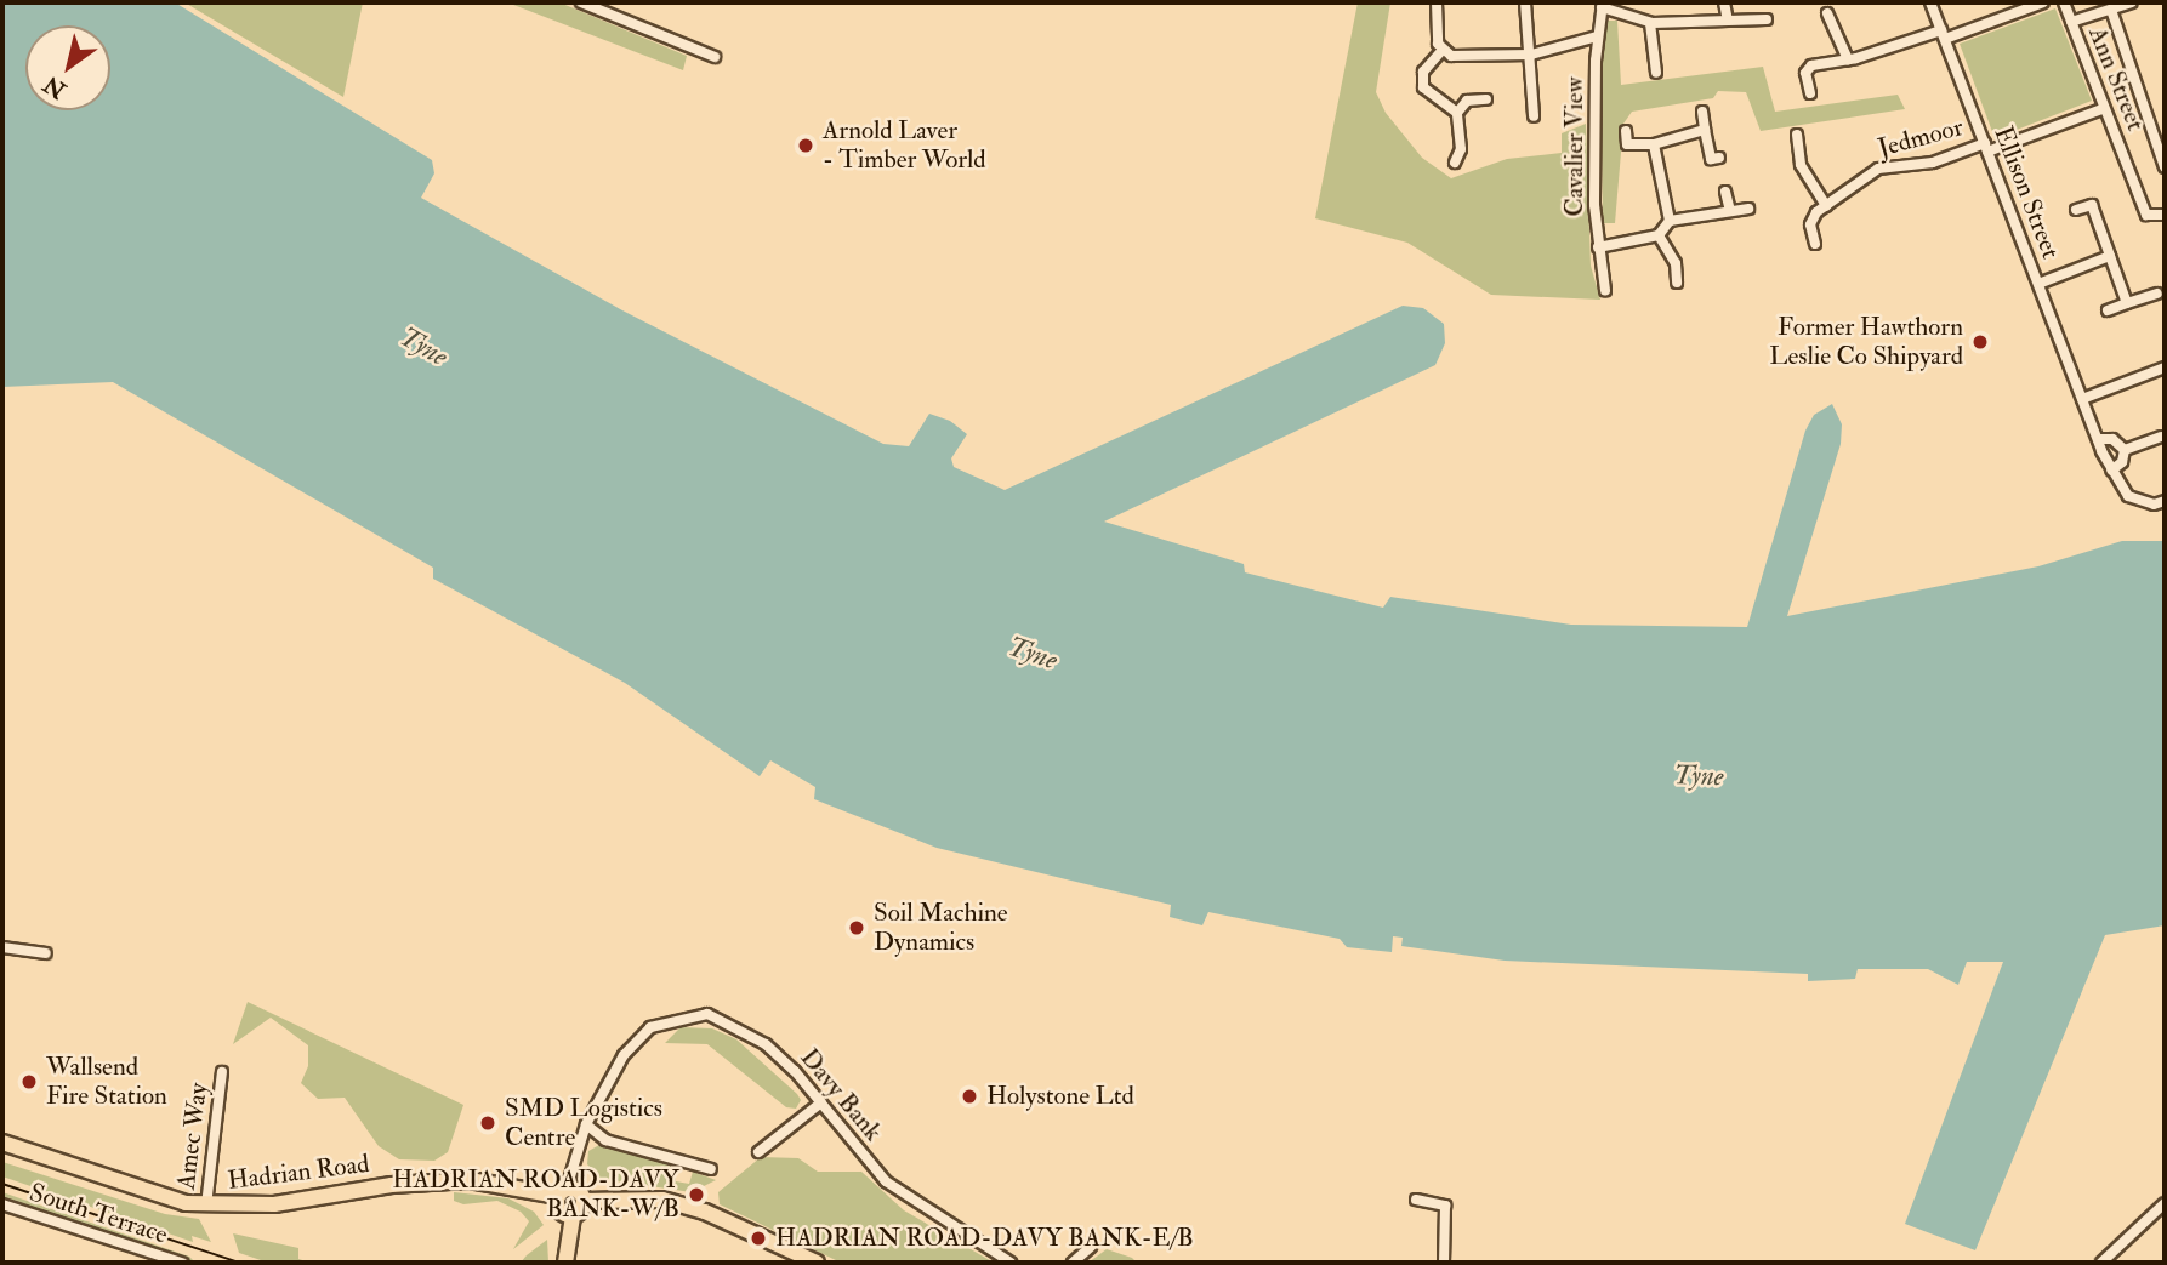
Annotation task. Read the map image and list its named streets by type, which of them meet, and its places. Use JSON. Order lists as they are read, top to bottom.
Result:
{
  "streets": {
    "main road": ["Hadrian Road"],
    "street": [
      "Ann Street",
      "Jedmoor",
      "Cavalier View",
      "Ellison Street",
      "Davy Bank",
      "Amec Way",
      "South Terrace"
    ]
  },
  "crossings": [
    ["Ann Street", "Jedmoor"],
    ["Jedmoor", "Ellison Street"],
    ["Davy Bank", "Hadrian Road"],
    ["Amec Way", "Hadrian Road"]
  ],
  "water": ["Tyne"],
  "places": [
    "Arnold Laver - Timber World",
    "Former Hawthorn Leslie Co Shipyard",
    "Soil Machine Dynamics",
    "Wallsend Fire Station",
    "Holystone Ltd",
    "SMD Logistics Centre",
    "HADRIAN ROAD-DAVY BANK-W/B",
    "HADRIAN ROAD-DAVY BANK-E/B"
  ],
  "north": "bottom left"
}
